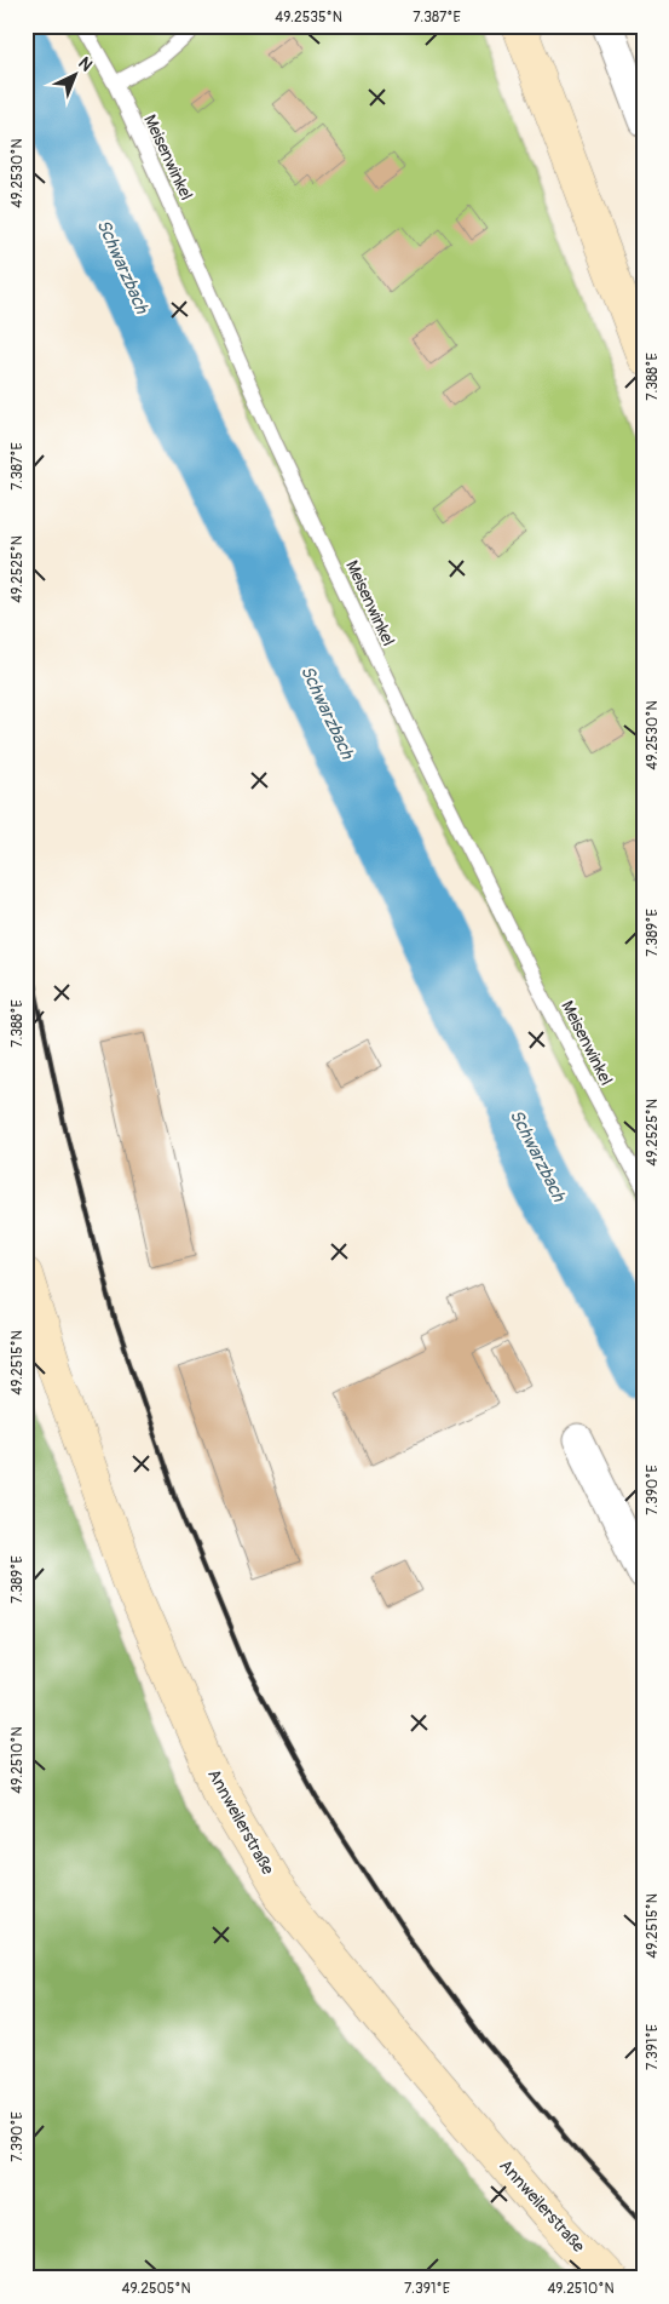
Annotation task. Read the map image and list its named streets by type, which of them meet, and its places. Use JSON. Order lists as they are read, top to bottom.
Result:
{
  "streets": {
    "street": ["Annweilerstraße"],
    "lane": ["Meisenwinkel"]
  },
  "water": ["Schwarzbach"],
  "north": "top right",
  "coordinates": [
    "49.2535°N",
    "7.387°E",
    "49.2530°N",
    "7.388°E",
    "49.2525°N",
    "7.389°E",
    "49.2515°N",
    "7.390°E",
    "49.2510°N",
    "7.391°E",
    "49.2505°N"
  ]
}
